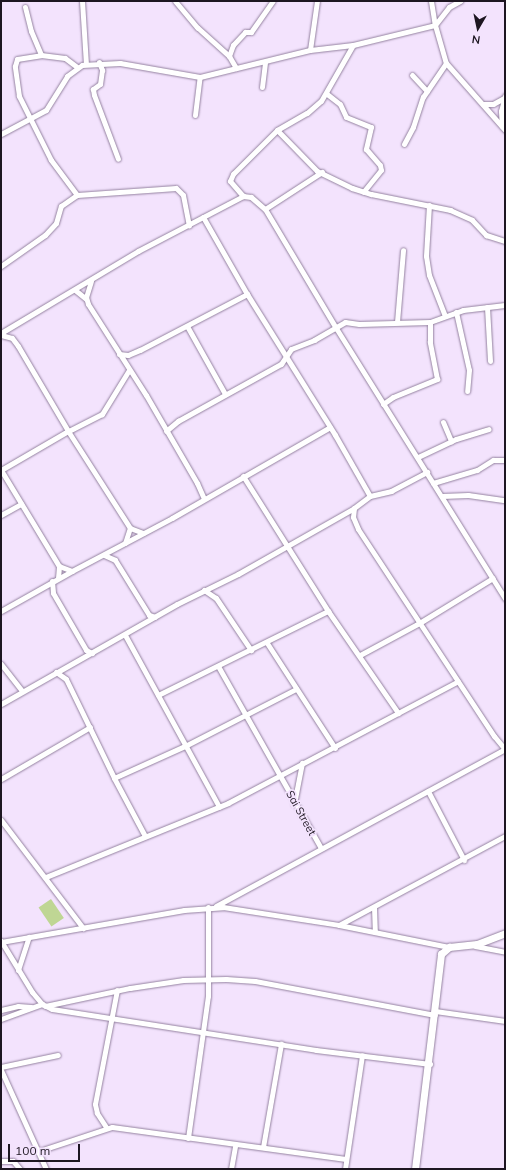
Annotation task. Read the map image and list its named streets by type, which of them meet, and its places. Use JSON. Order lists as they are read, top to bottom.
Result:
{
  "streets": {
    "street": ["Sai Street"]
  },
  "scale_bar": "100 m",
  "north": "bottom"
}
